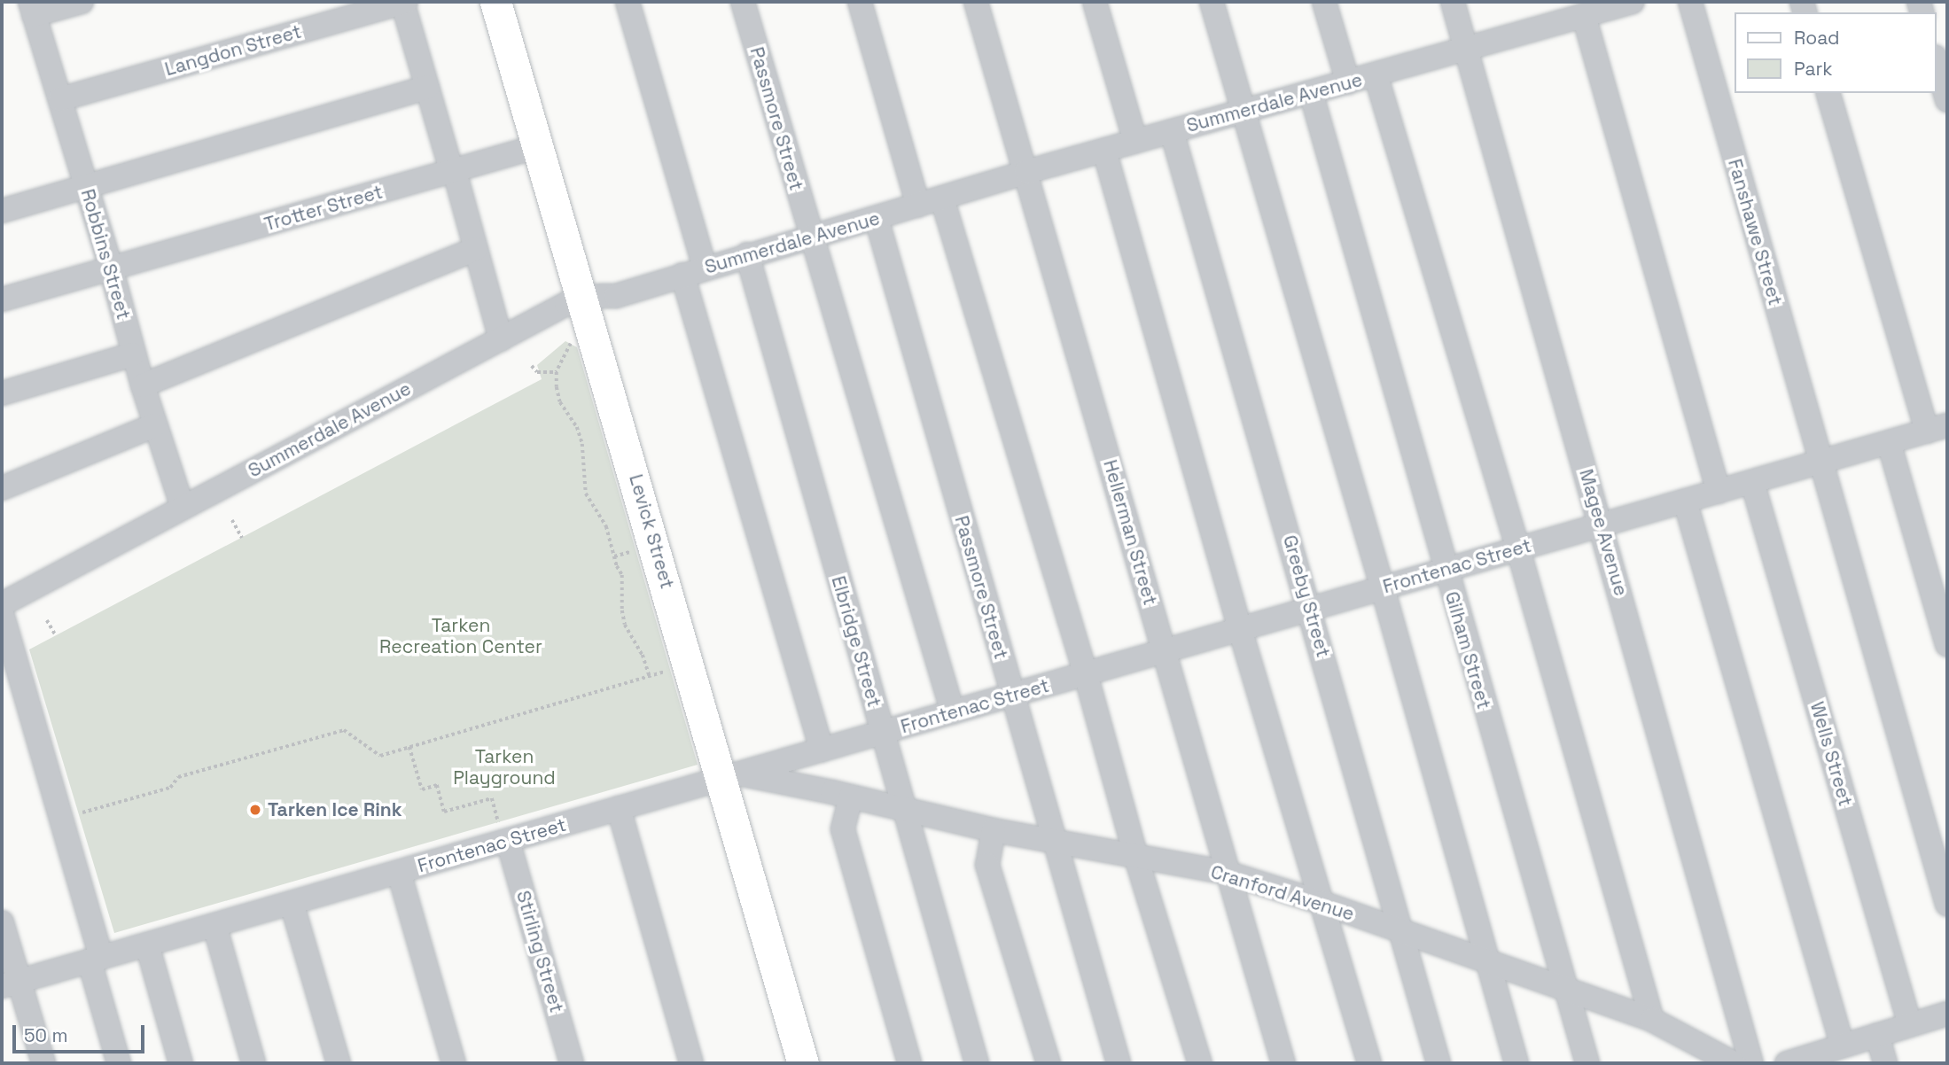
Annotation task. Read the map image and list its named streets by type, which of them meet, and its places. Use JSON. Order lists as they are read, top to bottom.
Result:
{
  "streets": {
    "main road": ["Levick Street"],
    "street": [
      "Langdon Street",
      "Summerdale Avenue",
      "Passmore Street",
      "Trotter Street",
      "Fanshawe Street",
      "Robbins Street",
      "Hellerman Street",
      "Magee Avenue",
      "Frontenac Street",
      "Greeby Street",
      "Elbridge Street",
      "Gilham Street",
      "Wells Street",
      "Cranford Avenue",
      "Stirling Street"
    ]
  },
  "crossings": [
    ["Langdon Street", "Robbins Street"],
    ["Summerdale Avenue", "Passmore Street"],
    ["Summerdale Avenue", "Robbins Street"],
    ["Summerdale Avenue", "Levick Street"],
    ["Summerdale Avenue", "Hellerman Street"],
    ["Summerdale Avenue", "Magee Avenue"],
    ["Summerdale Avenue", "Greeby Street"],
    ["Summerdale Avenue", "Elbridge Street"],
    ["Summerdale Avenue", "Gilham Street"],
    ["Passmore Street", "Frontenac Street"],
    ["Passmore Street", "Cranford Avenue"],
    ["Trotter Street", "Robbins Street"],
    ["Trotter Street", "Levick Street"],
    ["Fanshawe Street", "Frontenac Street"],
    ["Levick Street", "Frontenac Street"],
    ["Levick Street", "Cranford Avenue"],
    ["Hellerman Street", "Frontenac Street"],
    ["Hellerman Street", "Cranford Avenue"],
    ["Magee Avenue", "Frontenac Street"],
    ["Frontenac Street", "Greeby Street"],
    ["Frontenac Street", "Elbridge Street"],
    ["Frontenac Street", "Gilham Street"],
    ["Frontenac Street", "Wells Street"],
    ["Frontenac Street", "Cranford Avenue"],
    ["Frontenac Street", "Stirling Street"],
    ["Greeby Street", "Cranford Avenue"],
    ["Elbridge Street", "Cranford Avenue"],
    ["Gilham Street", "Cranford Avenue"]
  ],
  "parks": ["Tarken Recreation Center", "Tarken Playground"],
  "places": ["Tarken Ice Rink"],
  "legend": ["Road", "Park"],
  "scale_bar": "50 m"
}
